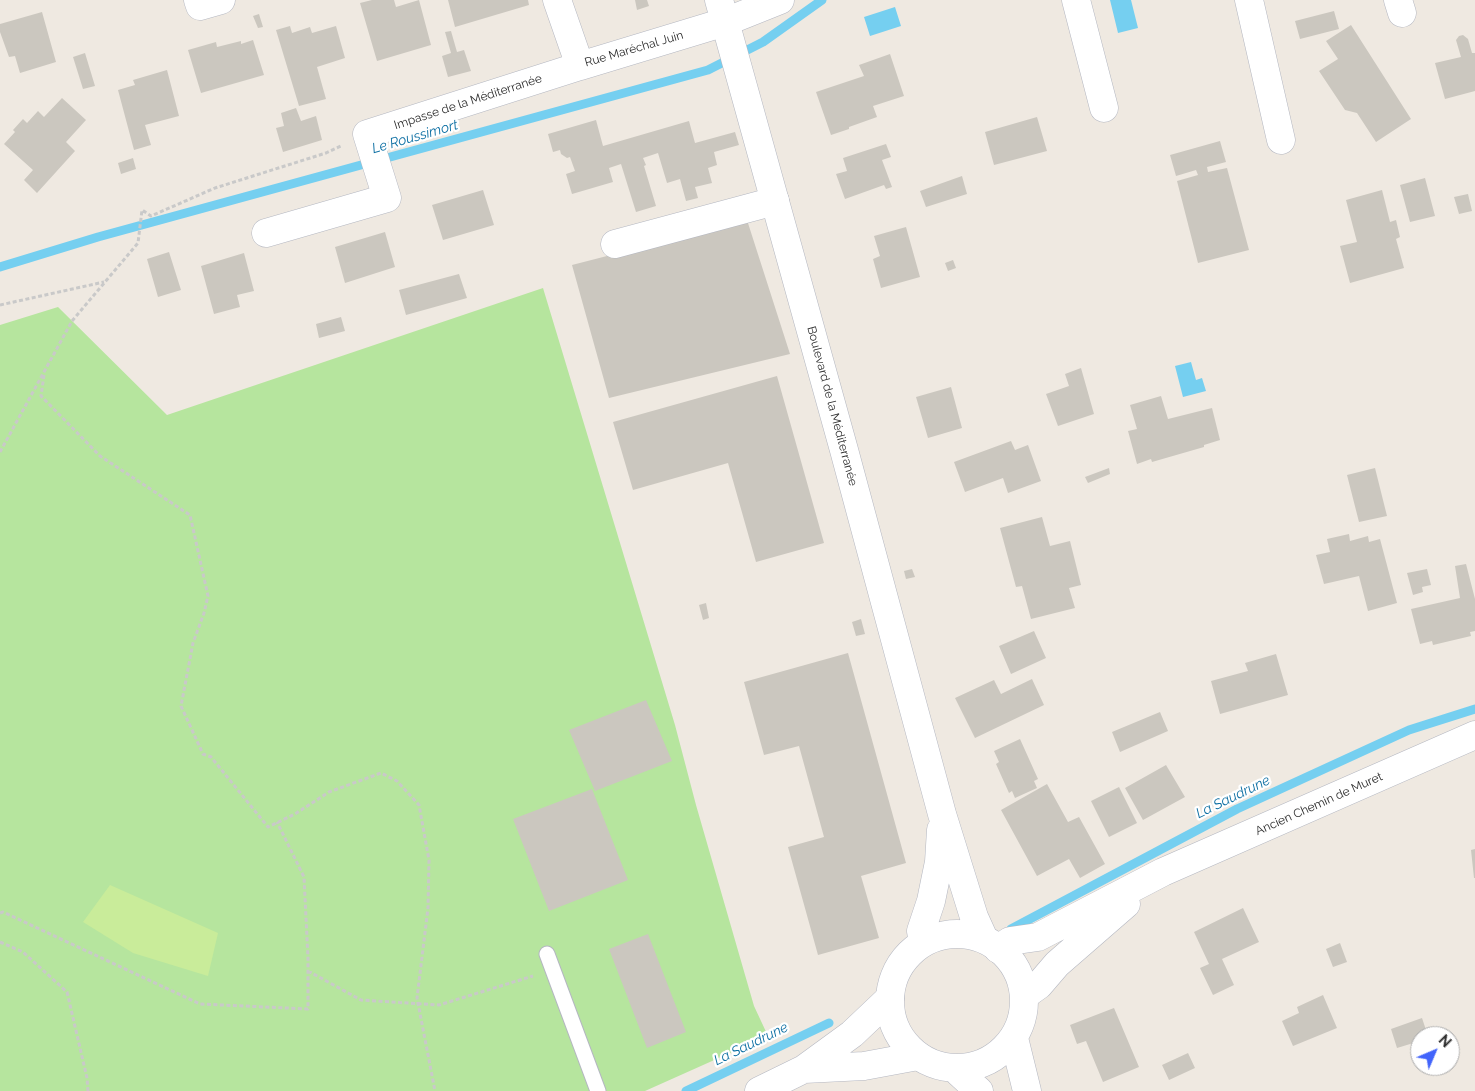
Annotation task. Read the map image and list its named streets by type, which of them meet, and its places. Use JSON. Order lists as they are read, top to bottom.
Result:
{
  "streets": {
    "street": [
      "Rue Maréchal Juin",
      "Impasse de la Méditerranée",
      "Boulevard de la Méditerranée",
      "Ancien Chemin de Muret"
    ]
  },
  "crossings": [
    ["Rue Maréchal Juin", "Impasse de la Méditerranée"],
    ["Rue Maréchal Juin", "Boulevard de la Méditerranée"],
    ["Boulevard de la Méditerranée", "Ancien Chemin de Muret"]
  ],
  "water": ["Le Roussimort", "La Saudrune"],
  "north": "top right"
}
